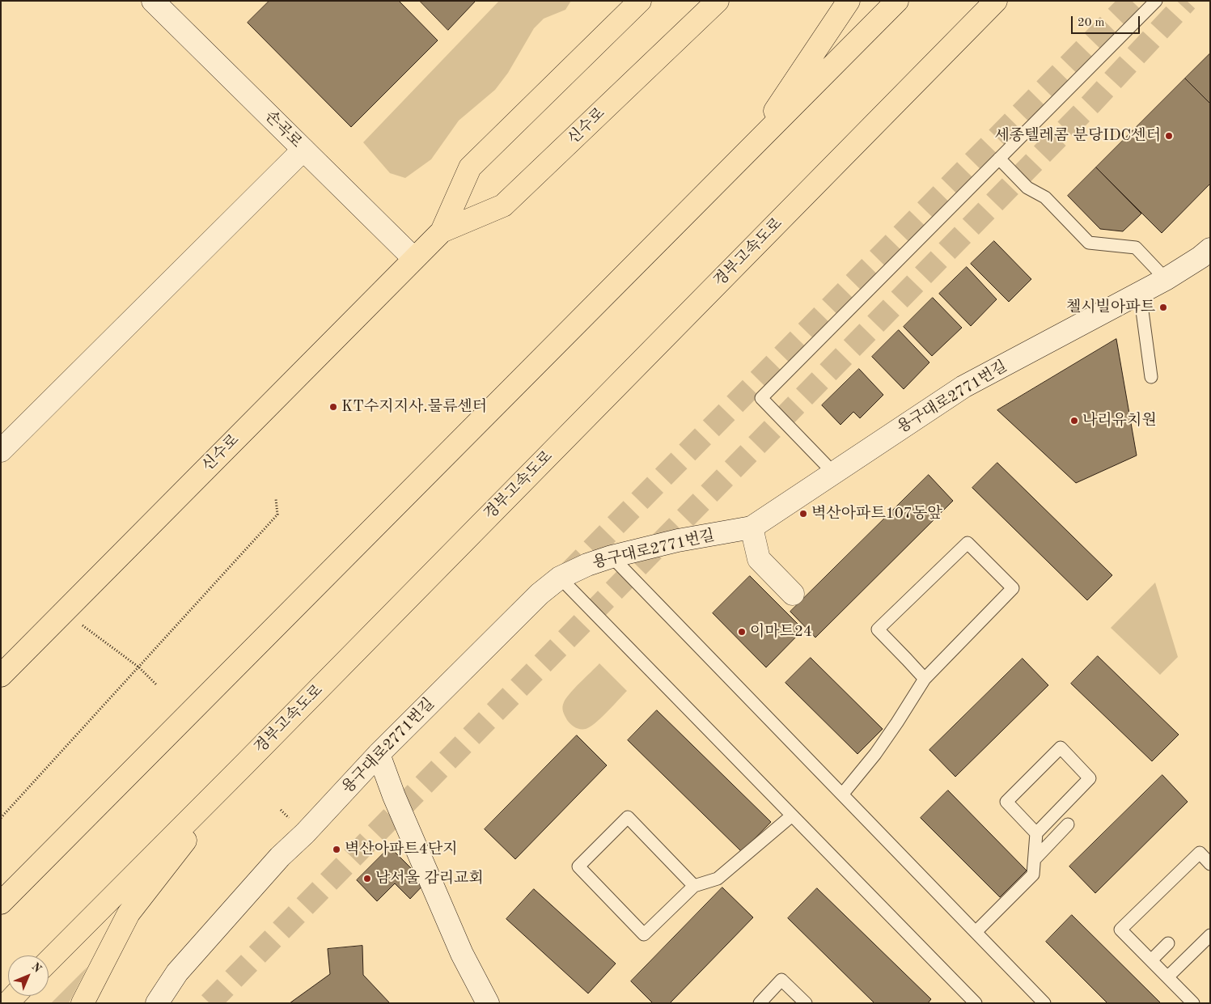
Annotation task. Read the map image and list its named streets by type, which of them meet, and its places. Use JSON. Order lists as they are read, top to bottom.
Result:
{
  "streets": {
    "main road": ["신수로", "경부고속도로"],
    "street": ["손곡로", "용구대로2771번길"]
  },
  "crossings": [
    ["신수로", "손곡로"]
  ],
  "places": [
    "세종텔레콤 분당IDC센터",
    "첼시빌아파트",
    "KT수지지사.물류센터",
    "나리유치원",
    "벽산아파트107동앞",
    "이마트24",
    "벽산아파트4단지",
    "남서울 감리교회"
  ],
  "scale_bar": "20 m",
  "north": "top right"
}
